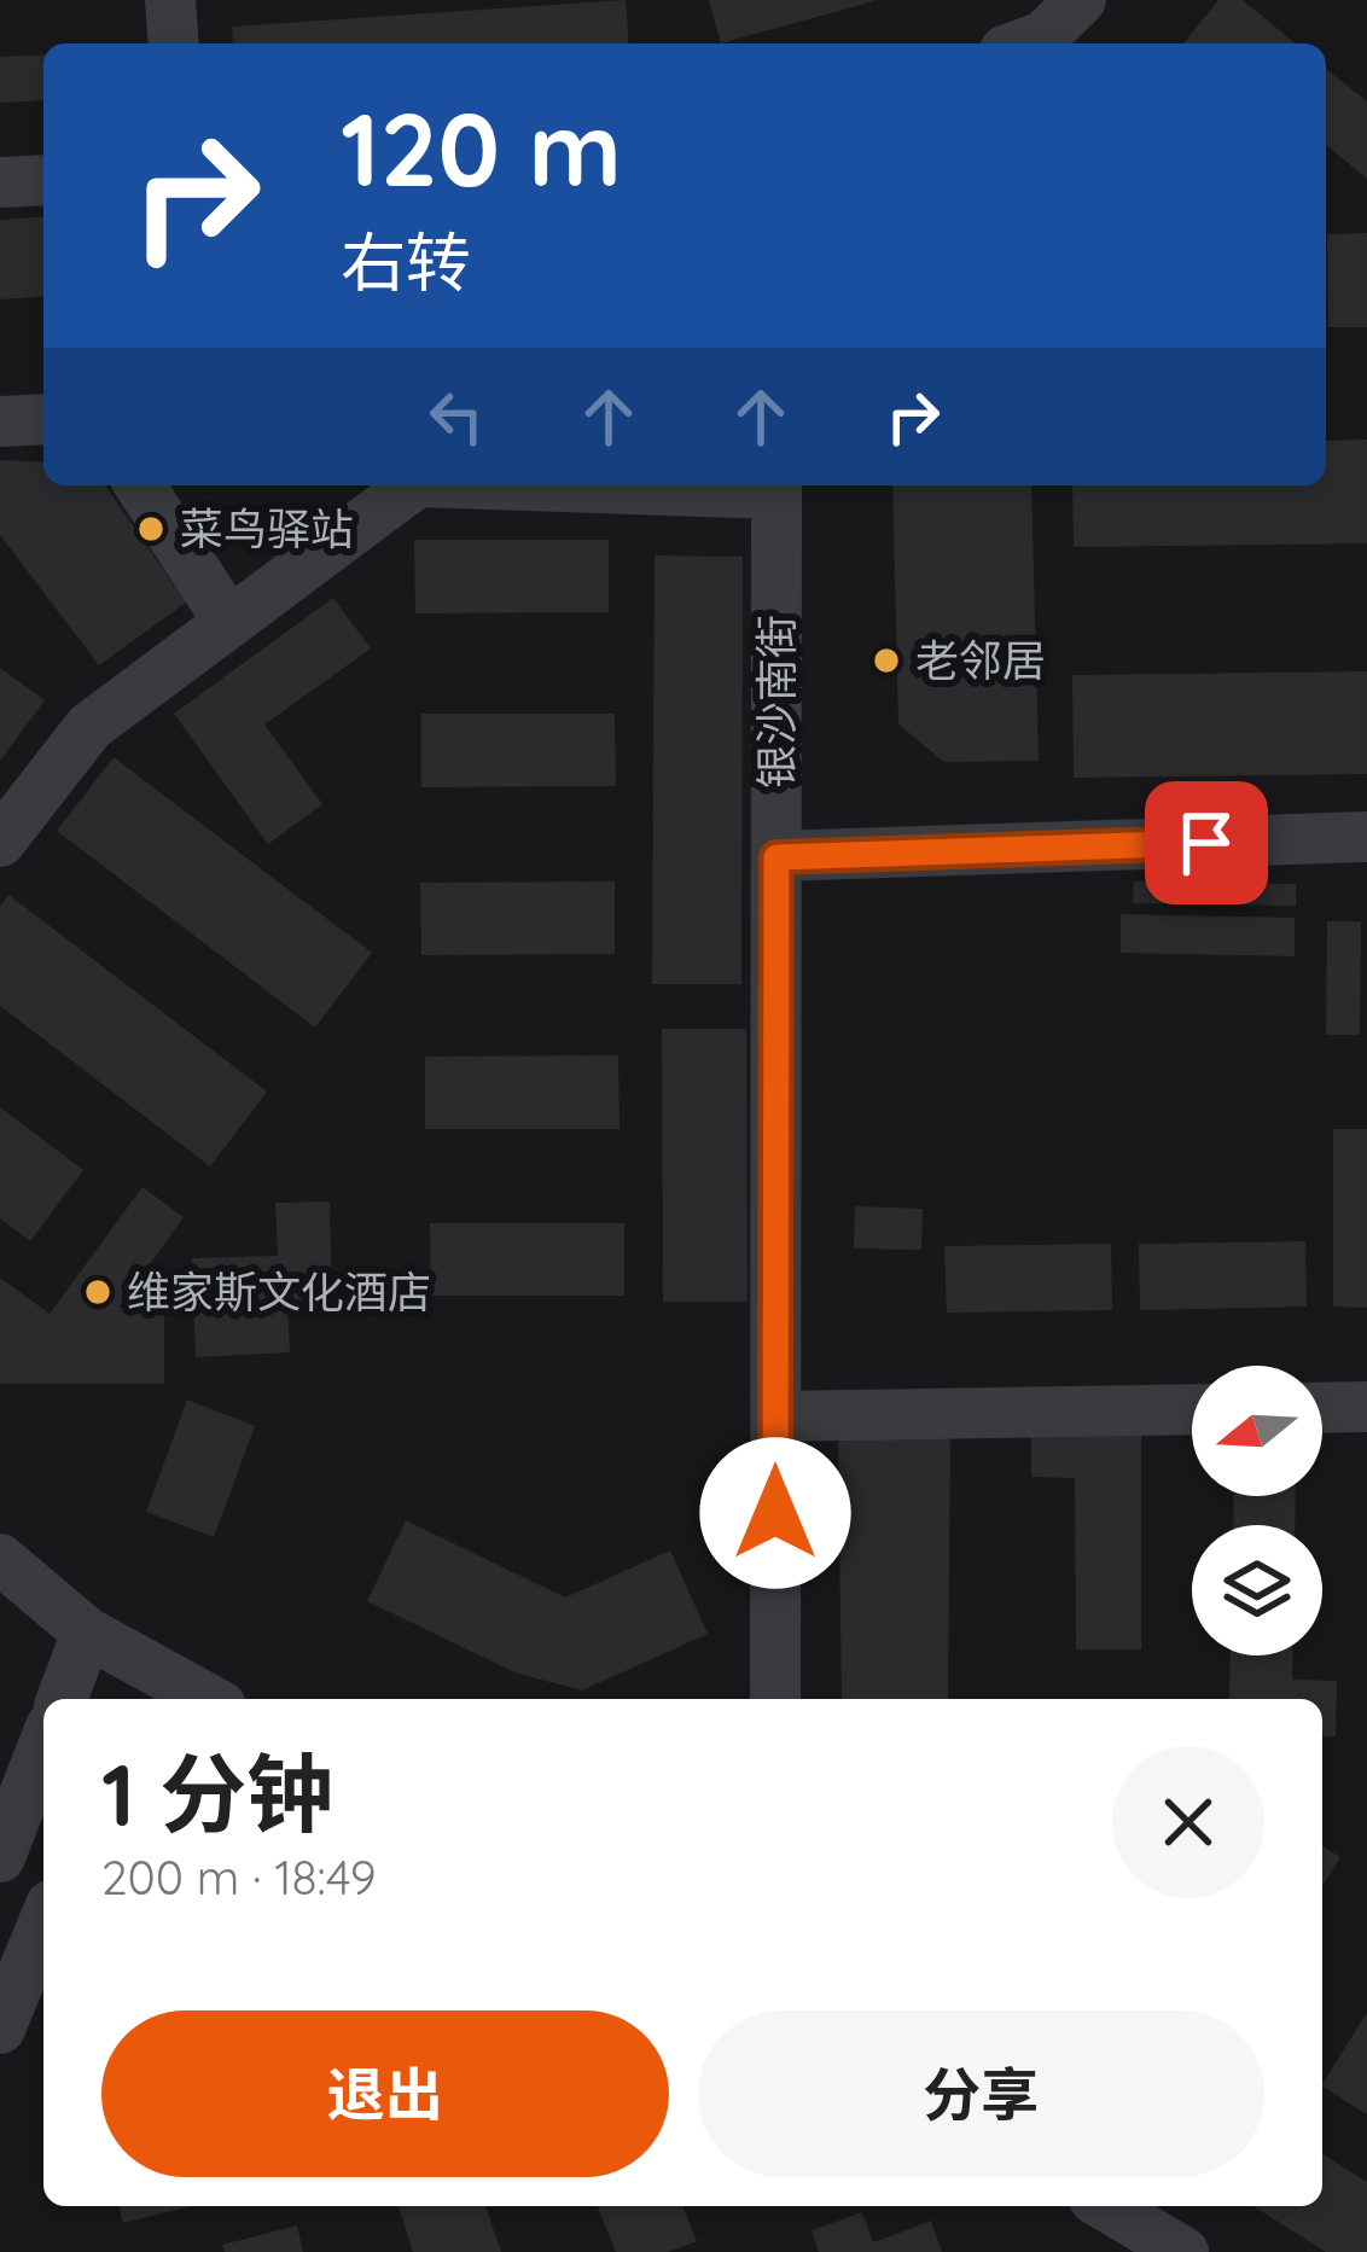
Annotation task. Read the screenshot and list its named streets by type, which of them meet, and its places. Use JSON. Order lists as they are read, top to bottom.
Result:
{
  "streets": {
    "street": ["银沙南街"]
  },
  "places": ["菜鸟驿站", "老邻居", "维家斯文化酒店"],
  "north": "left",
  "page": {
    "turn": ["120 m", "右转"],
    "heading": ["1 分钟", "200 m · 18:49"],
    "buttons": ["退出", "分享"]
  }
}
